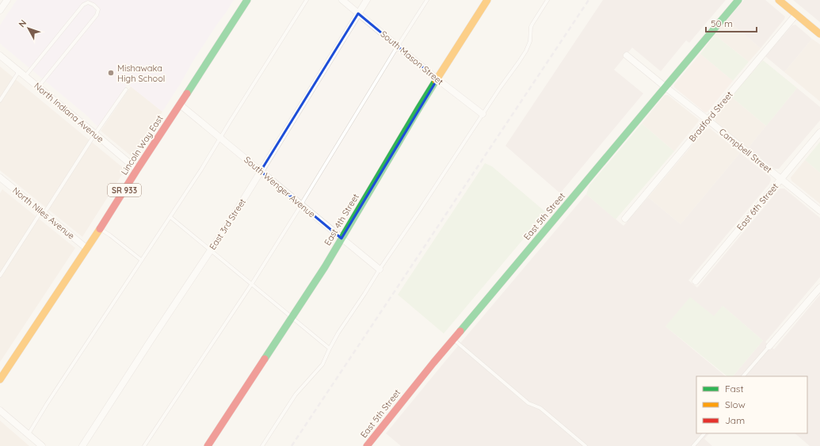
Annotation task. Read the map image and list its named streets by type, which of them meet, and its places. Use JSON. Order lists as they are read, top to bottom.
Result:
{
  "streets": {
    "street": [
      "South Mason Street",
      "North Indiana Avenue",
      "Bradford Street",
      "Lincoln Way East",
      "Campbell Street",
      "South Wenger Avenue",
      "SR 933",
      "East 6th Street",
      "North Niles Avenue",
      "East 5th Street",
      "East 4th Street",
      "East 3rd Street"
    ]
  },
  "crossings": [
    ["South Mason Street", "East 4th Street"],
    ["South Mason Street", "East 3rd Street"],
    ["North Indiana Avenue", "Lincoln Way East"],
    ["Bradford Street", "Campbell Street"],
    ["Lincoln Way East", "South Wenger Avenue"],
    ["Lincoln Way East", "North Niles Avenue"],
    ["Campbell Street", "East 6th Street"],
    ["Campbell Street", "East 5th Street"],
    ["South Wenger Avenue", "East 4th Street"],
    ["South Wenger Avenue", "East 3rd Street"]
  ],
  "places": ["Mishawaka High School"],
  "legend": ["Fast", "Slow", "Jam"],
  "scale_bar": "50 m",
  "north": "top left"
}
